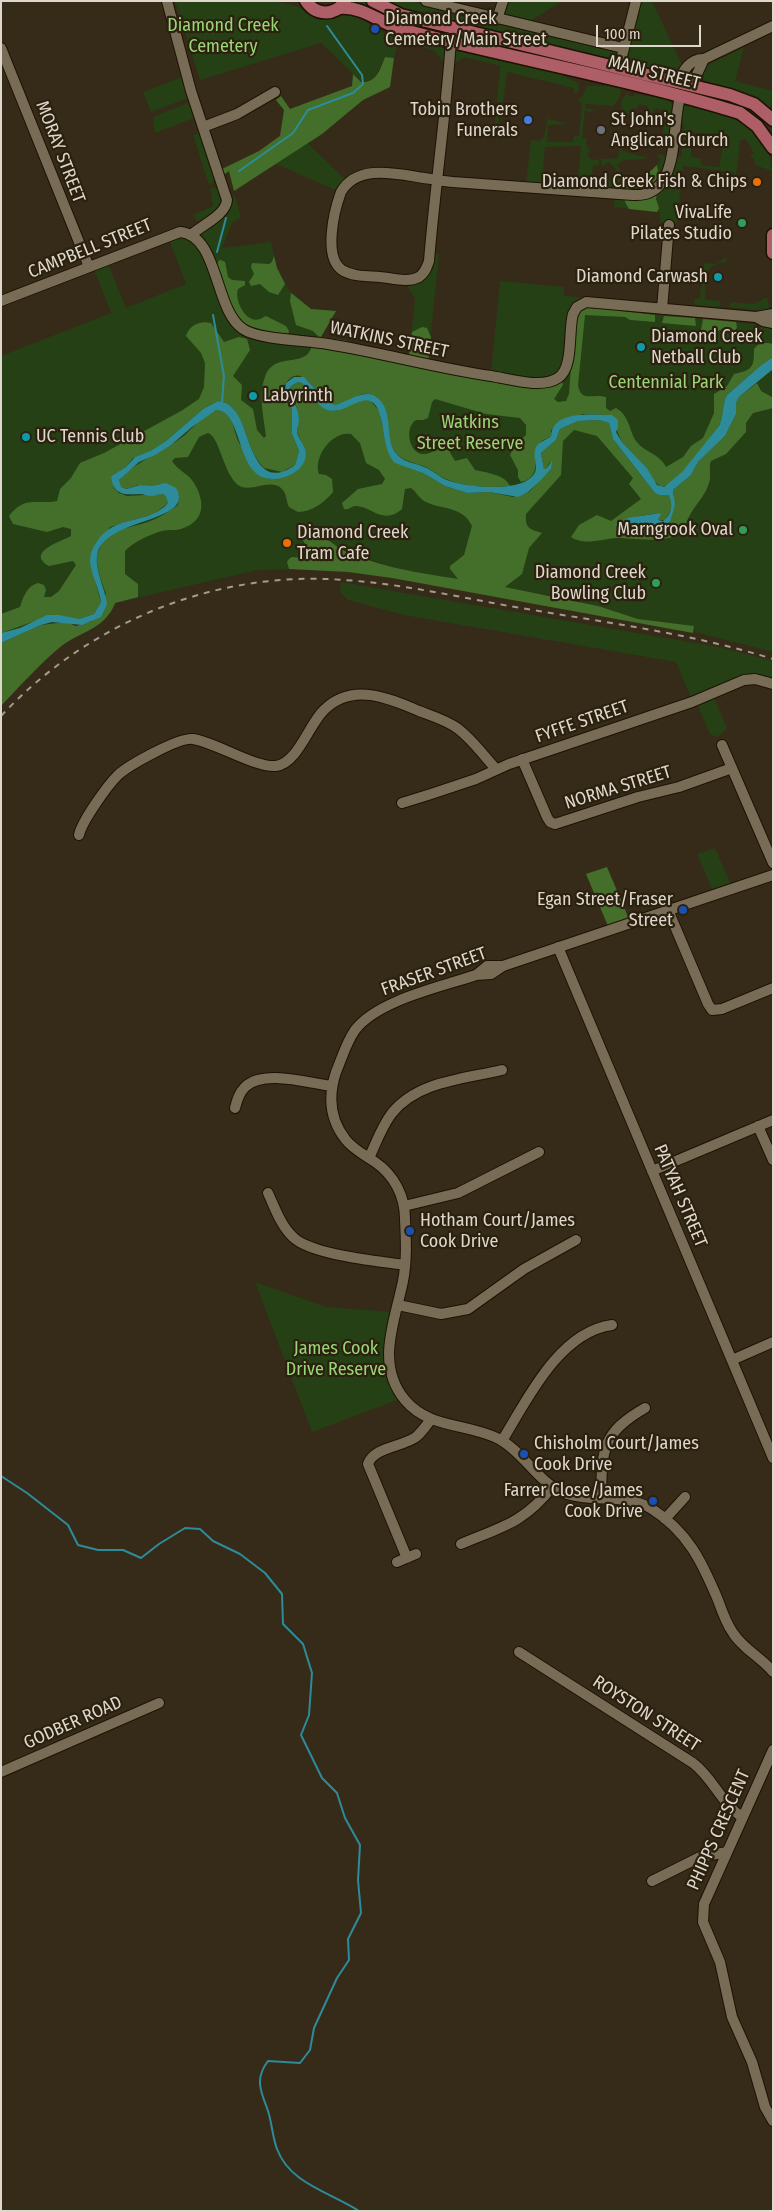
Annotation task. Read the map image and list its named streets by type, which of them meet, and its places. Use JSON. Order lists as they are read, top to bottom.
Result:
{
  "streets": {
    "main road": ["MAIN STREET"],
    "street": [
      "MORAY STREET",
      "CAMPBELL STREET",
      "WATKINS STREET",
      "FYFFE STREET",
      "NORMA STREET",
      "FRASER STREET",
      "PATYAH STREET",
      "ROYSTON STREET",
      "GODBER ROAD",
      "PHIPPS CRESCENT"
    ]
  },
  "crossings": [
    ["MORAY STREET", "CAMPBELL STREET"],
    ["CAMPBELL STREET", "WATKINS STREET"],
    ["FYFFE STREET", "NORMA STREET"],
    ["FRASER STREET", "PATYAH STREET"],
    ["ROYSTON STREET", "PHIPPS CRESCENT"]
  ],
  "parks": [
    "Diamond Creek Cemetery",
    "Centennial Park",
    "Watkins Street Reserve",
    "James Cook Drive Reserve"
  ],
  "places": [
    "Diamond Creek Cemetery/Main Street",
    "Tobin Brothers Funerals",
    "St John's Anglican Church",
    "Diamond Creek Fish & Chips",
    "VivaLife Pilates Studio",
    "Diamond Carwash",
    "Diamond Creek Netball Club",
    "Labyrinth",
    "UC Tennis Club",
    "Marngrook Oval",
    "Diamond Creek Tram Cafe",
    "Diamond Creek Bowling Club",
    "Egan Street/Fraser Street",
    "Hotham Court/James Cook Drive",
    "Chisholm Court/James Cook Drive",
    "Farrer Close/James Cook Drive"
  ],
  "scale_bar": "100 m"
}
